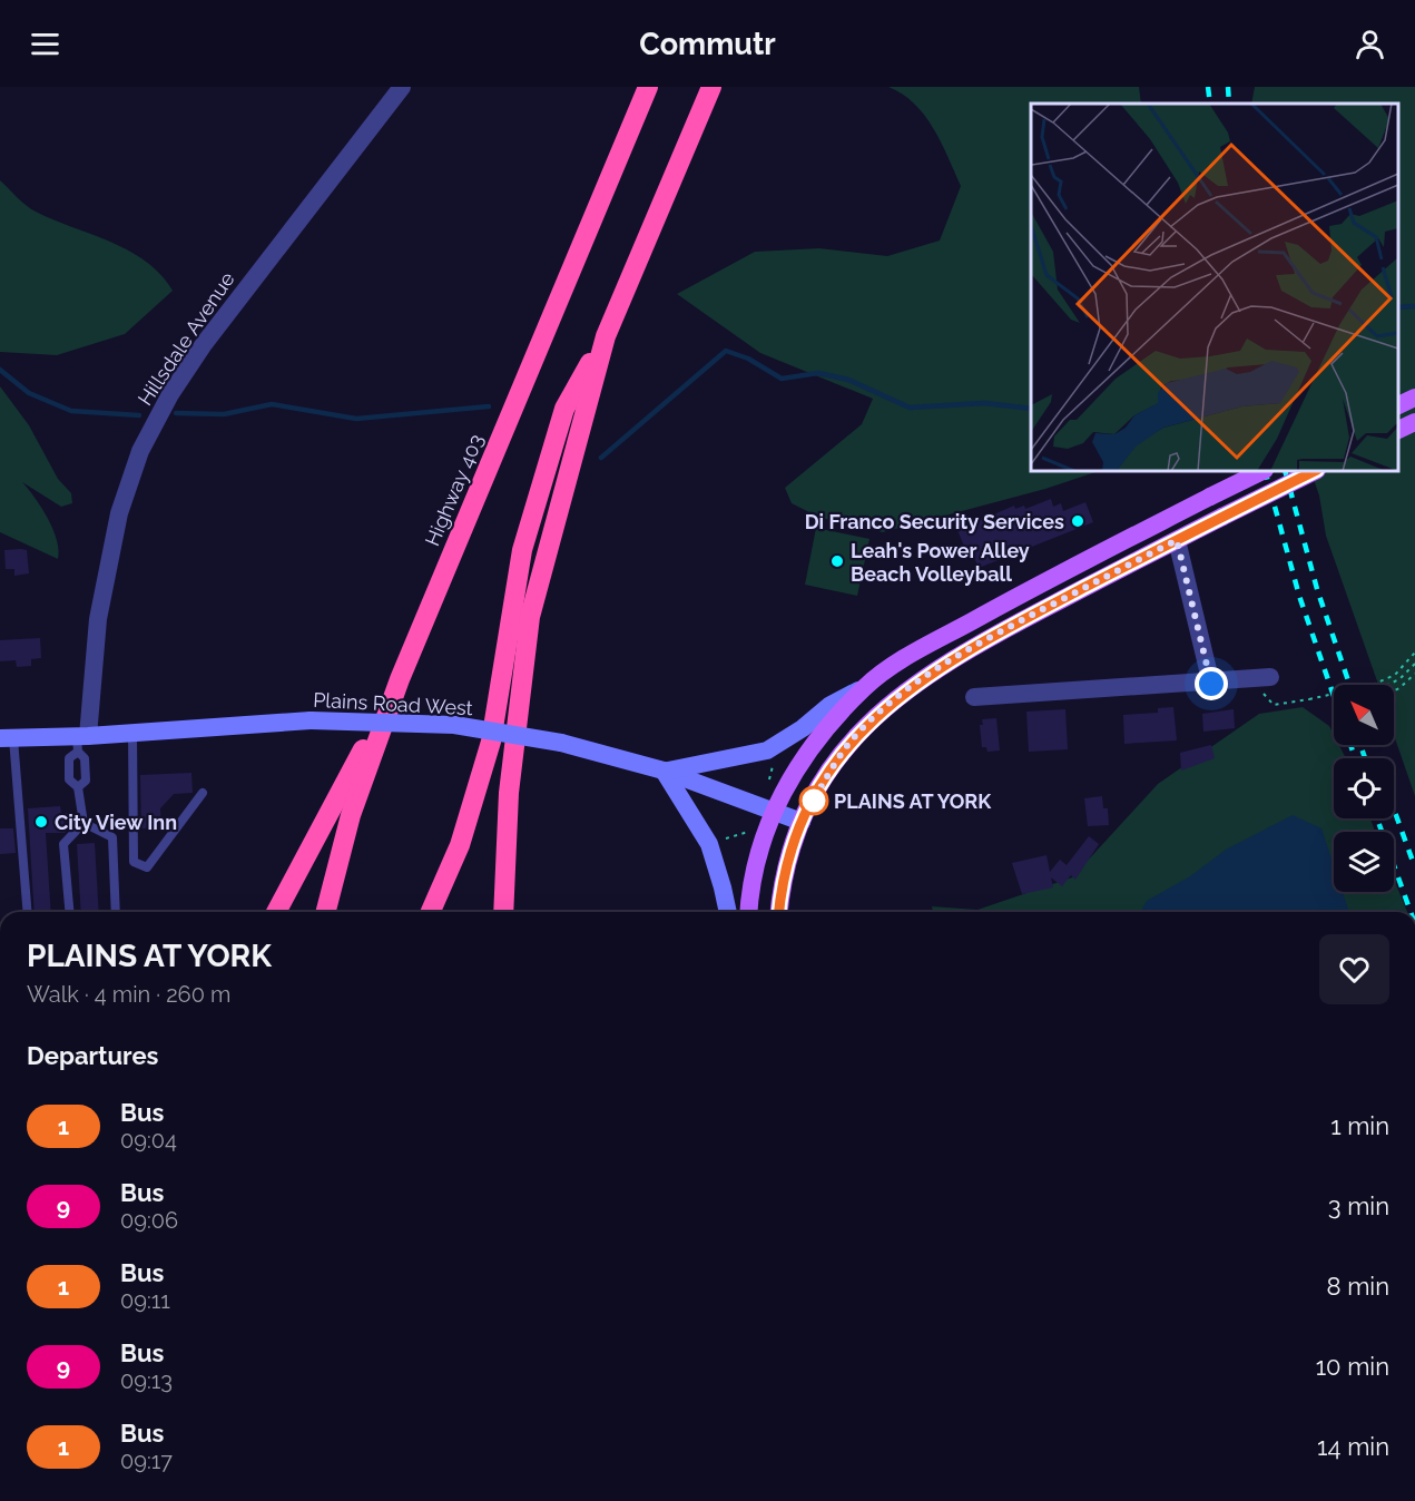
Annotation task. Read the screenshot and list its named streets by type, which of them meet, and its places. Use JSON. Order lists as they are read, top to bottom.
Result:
{
  "streets": {
    "highway": ["Highway 403"],
    "main road": ["Plains Road West"],
    "street": ["Hillsdale Avenue"]
  },
  "crossings": [
    ["Hillsdale Avenue", "Plains Road West"]
  ],
  "places": [
    "Di Franco Security Services",
    "Leah's Power Alley Beach Volleyball",
    "PLAINS AT YORK",
    "City View Inn"
  ],
  "lines": ["bus line 1"],
  "north": "top left",
  "page": {
    "header": "Commutr",
    "heading": [
      ["PLAINS AT YORK", "Walk · 4 min · 260 m"],
      "Departures"
    ],
    "list": [
      {
        "mark": "1",
        "name": "Bus",
        "note": "09:04",
        "value": "1 min"
      },
      {
        "mark": "9",
        "name": "Bus",
        "note": "09:06",
        "value": "3 min"
      },
      {
        "mark": "1",
        "name": "Bus",
        "note": "09:11",
        "value": "8 min"
      },
      {
        "mark": "9",
        "name": "Bus",
        "note": "09:13",
        "value": "10 min"
      },
      {
        "mark": "1",
        "name": "Bus",
        "note": "09:17",
        "value": "14 min"
      }
    ]
  }
}
